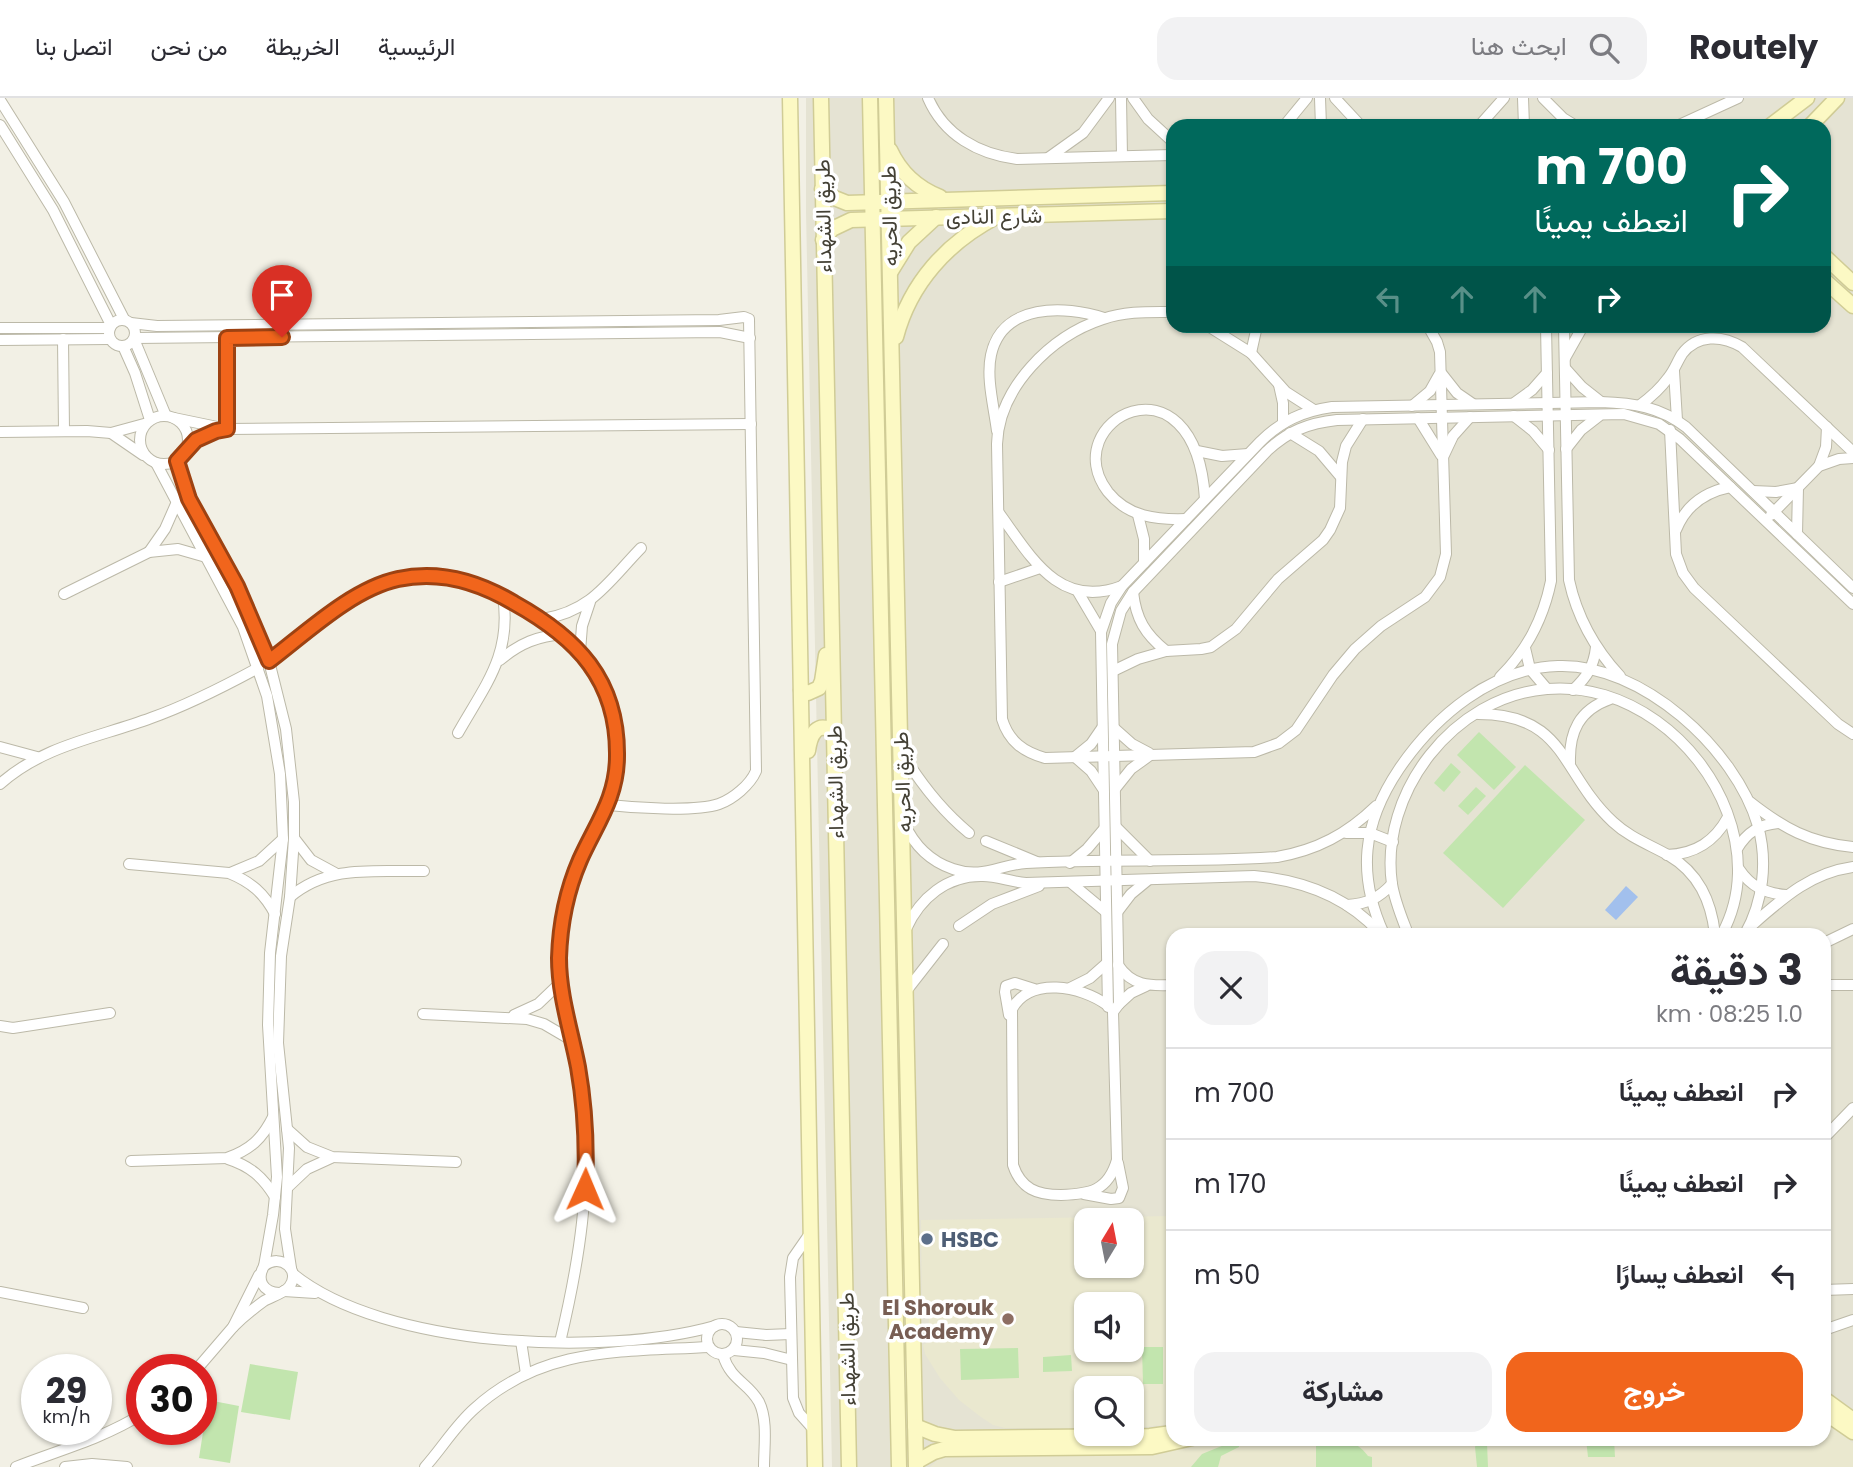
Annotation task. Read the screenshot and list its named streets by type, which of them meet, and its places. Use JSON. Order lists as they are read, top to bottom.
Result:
{
  "streets": {
    "street": ["طريق الشهداء", "طريق الحريه", "شارع النادى"]
  },
  "crossings": [
    ["طريق الشهداء", "شارع النادى"],
    ["طريق الحريه", "شارع النادى"]
  ],
  "places": ["HSBC", "El Shorouk Academy"],
  "north": "top",
  "page": {
    "header": "Routely",
    "search": "ابحث هنا",
    "nav": [
      "الرئيسية",
      "الخريطة",
      "من نحن",
      "اتصل بنا"
    ],
    "turn": ["700 m", "انعطف يمينًا"],
    "heading": ["3 دقيقة", "1.0 km · 08:25"],
    "list": [
      {
        "name": "انعطف يمينًا",
        "value": "700 m"
      },
      {
        "name": "انعطف يمينًا",
        "value": "170 m"
      },
      {
        "name": "انعطف يسارًا",
        "value": "50 m"
      }
    ],
    "buttons": ["خروج", "مشاركة"],
    "speed": "29 km/h",
    "limit": "30"
  }
}
